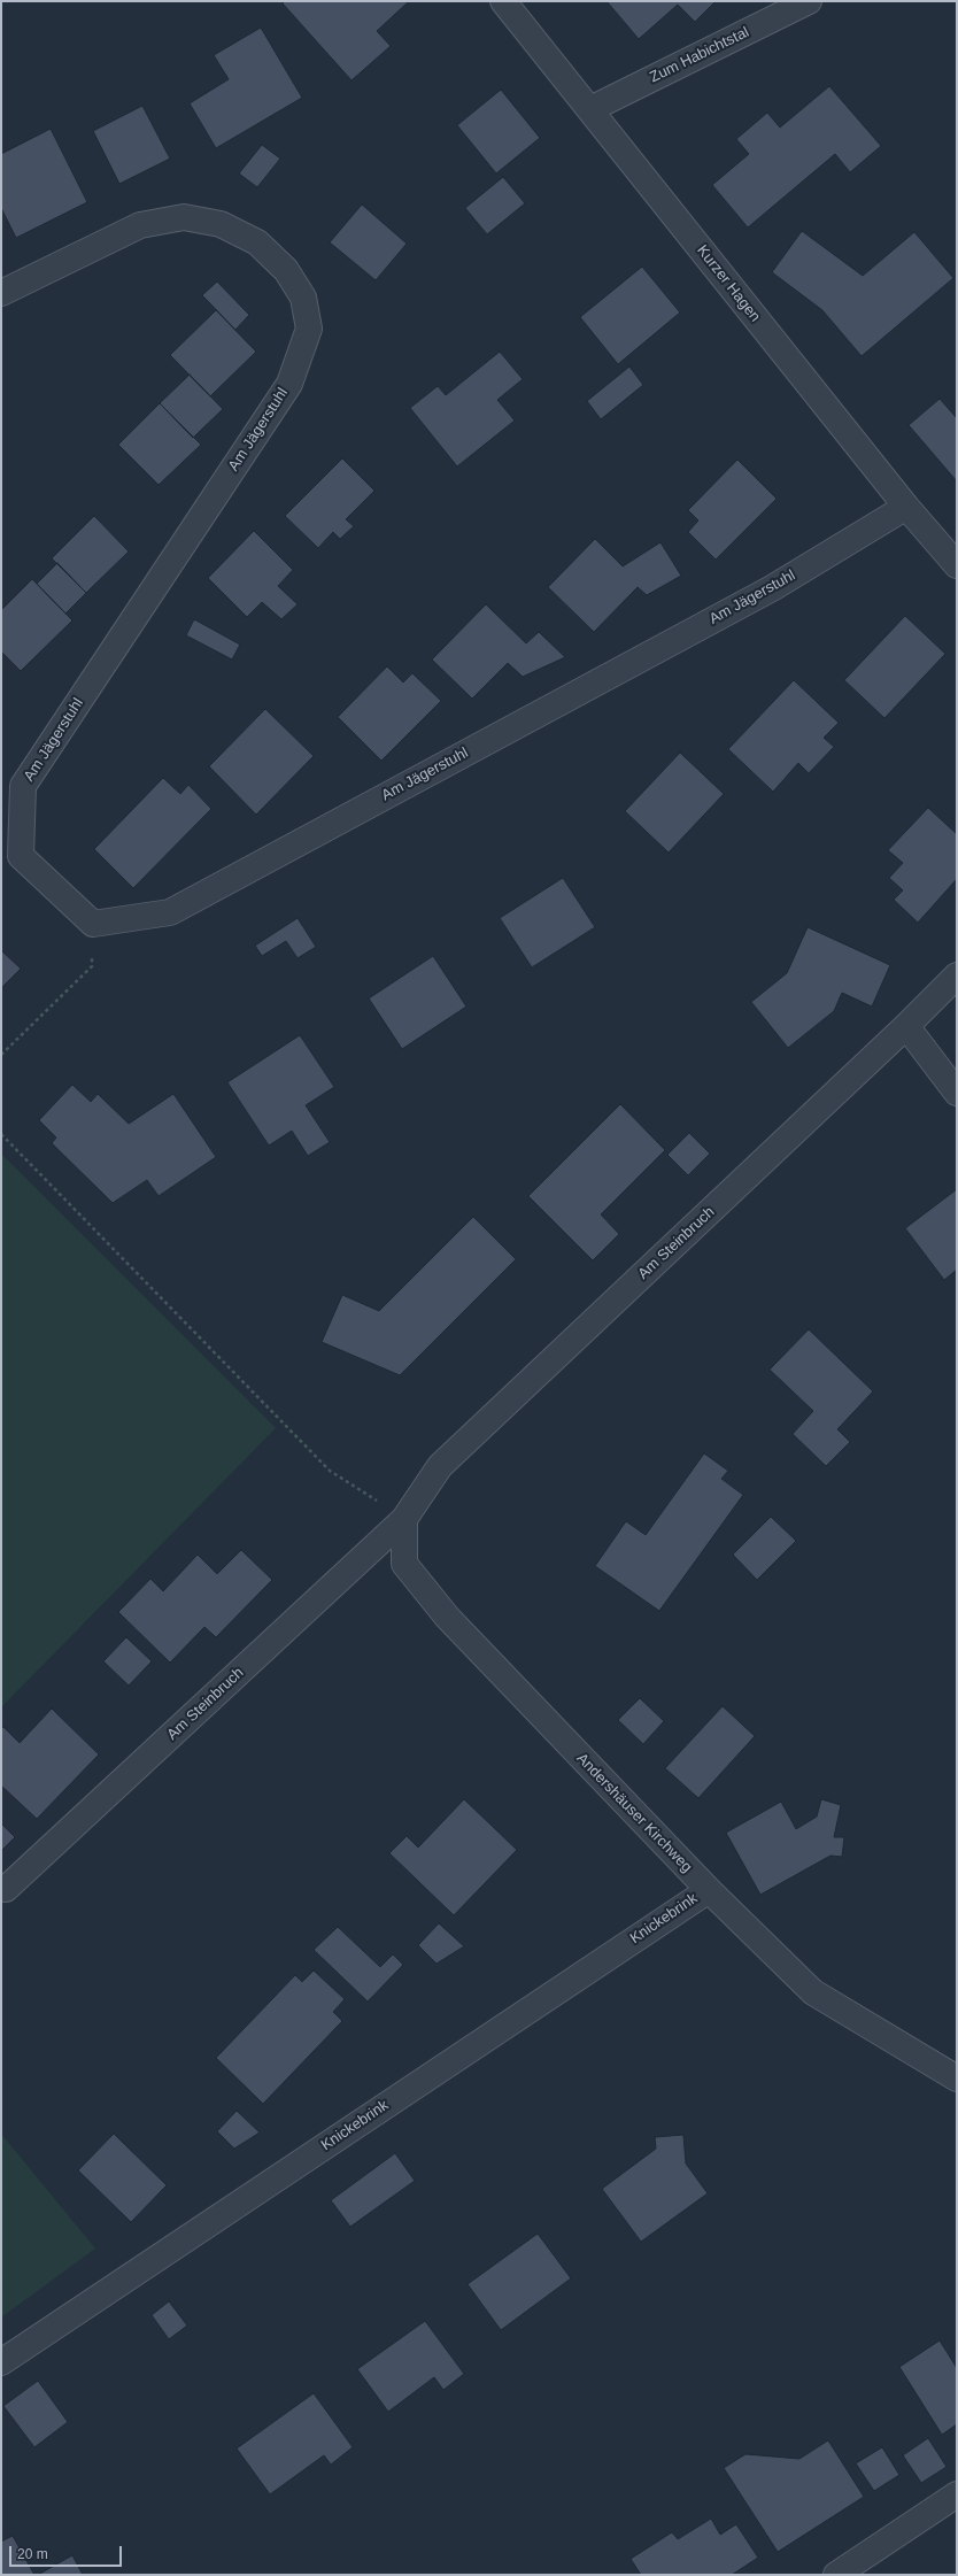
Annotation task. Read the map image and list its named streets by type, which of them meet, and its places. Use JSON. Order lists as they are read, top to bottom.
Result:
{
  "streets": {
    "street": [
      "Zum Habichtstal",
      "Kurzer Hagen",
      "Am Jägerstuhl",
      "Am Steinbruch",
      "Andershäuser Kirchweg",
      "Knickebrink"
    ]
  },
  "crossings": [
    ["Zum Habichtstal", "Kurzer Hagen"],
    ["Kurzer Hagen", "Am Jägerstuhl"],
    ["Am Steinbruch", "Andershäuser Kirchweg"],
    ["Andershäuser Kirchweg", "Knickebrink"]
  ],
  "scale_bar": "20 m"
}
